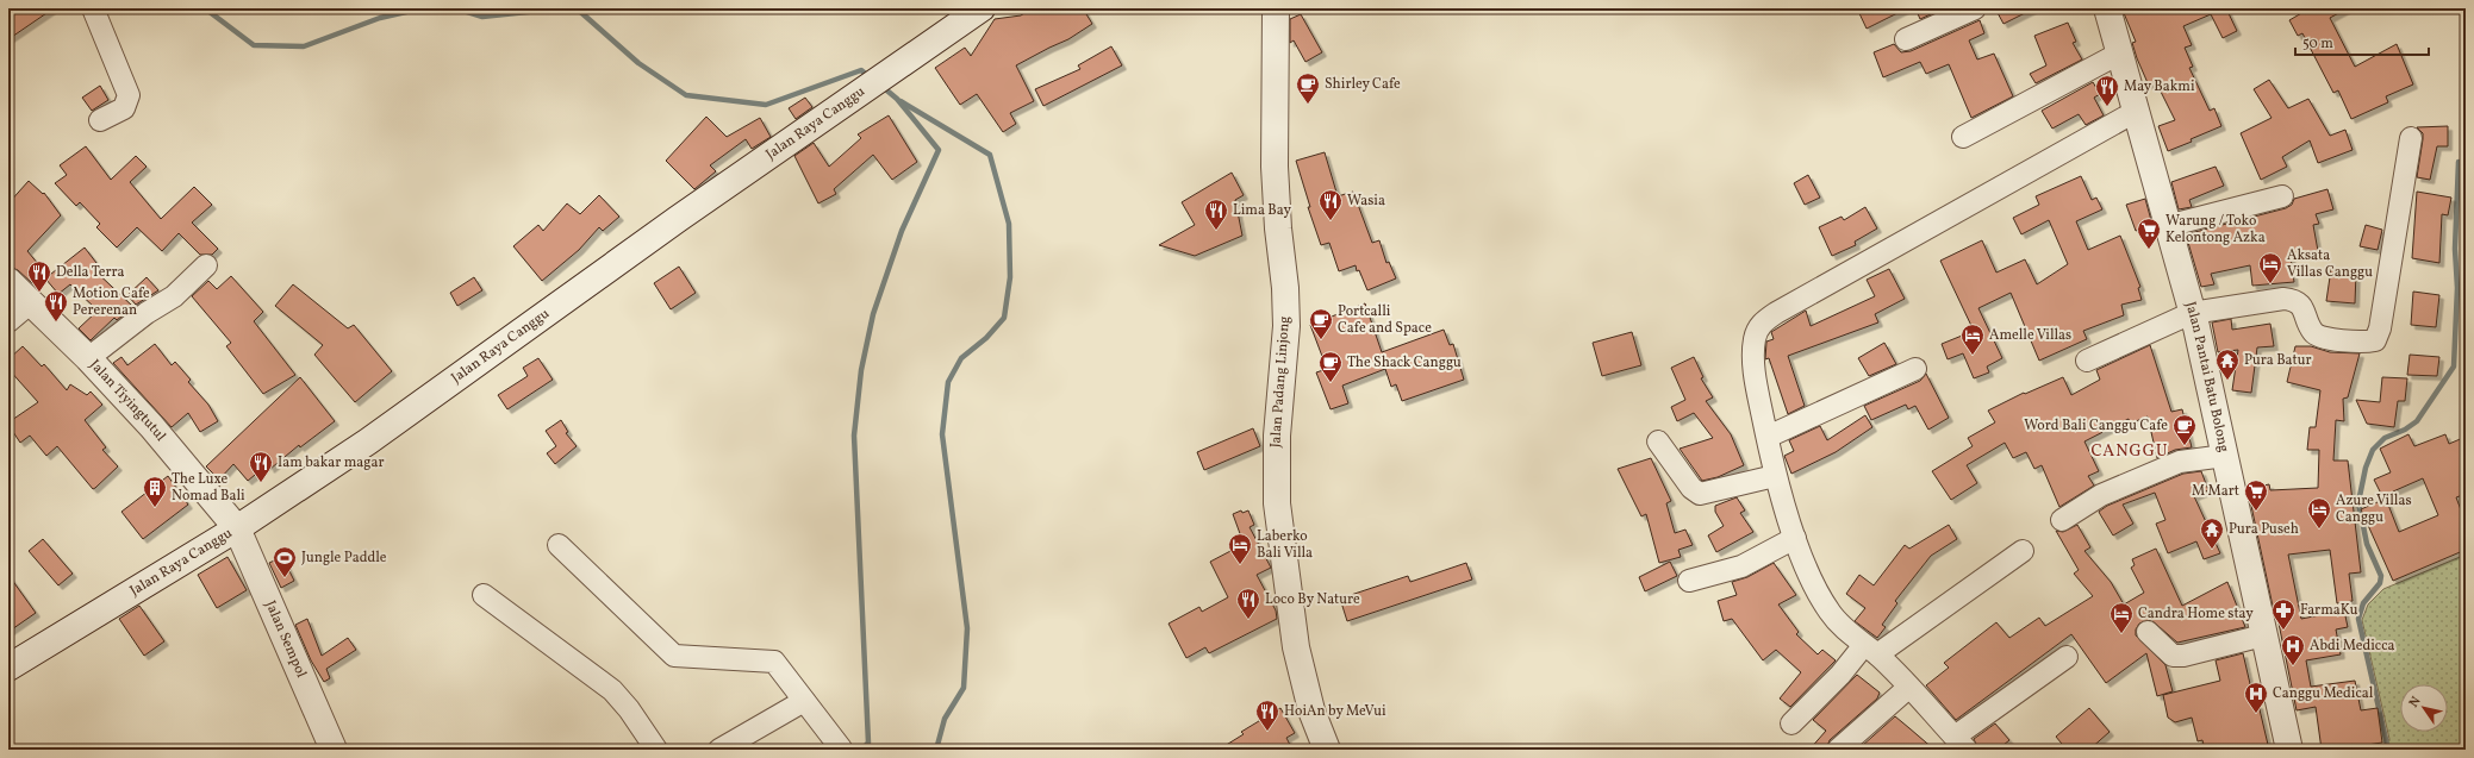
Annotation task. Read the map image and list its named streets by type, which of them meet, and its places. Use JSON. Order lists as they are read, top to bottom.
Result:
{
  "streets": {
    "street": [
      "Jalan Raya Canggu",
      "Jalan Pantai Batu Bolong",
      "Jalan Padang Linjong",
      "Jalan Tiyingtutul",
      "Jalan Sempol"
    ]
  },
  "crossings": [
    ["Jalan Raya Canggu", "Jalan Tiyingtutul"],
    ["Jalan Raya Canggu", "Jalan Sempol"],
    ["Jalan Tiyingtutul", "Jalan Sempol"]
  ],
  "districts": ["CANGGU"],
  "places": {
    "cafe": [
      "Shirley Cafe",
      "Portcalli Cafe and Space",
      "The Shack Canggu",
      "Word Bali Canggu Cafe"
    ],
    "restaurant": [
      "May Bakmi",
      "Wasia",
      "Lima Bay",
      "Della Terra",
      "Motion Cafe Pererenan",
      "Iam bakar magar",
      "Loco By Nature",
      "HoiAn by MeVui"
    ],
    "supermarket": ["Warung / Toko Kelontong Azka", "M Mart"],
    "hotel": [
      "Aksata Villas Canggu",
      "Amelle Villas",
      "Azure Villas Canggu",
      "Laberko Bali Villa",
      "Candra Home stay"
    ],
    "temple": ["Pura Batur", "Pura Puseh"],
    "building": ["The Luxe Nomad Bali"],
    "sports": ["Jungle Paddle"],
    "pharmacy": ["FarmaKu"],
    "hospital": ["Abdi Medicca", "Canggu Medical"]
  },
  "scale_bar": "50 m",
  "north": "top left"
}
